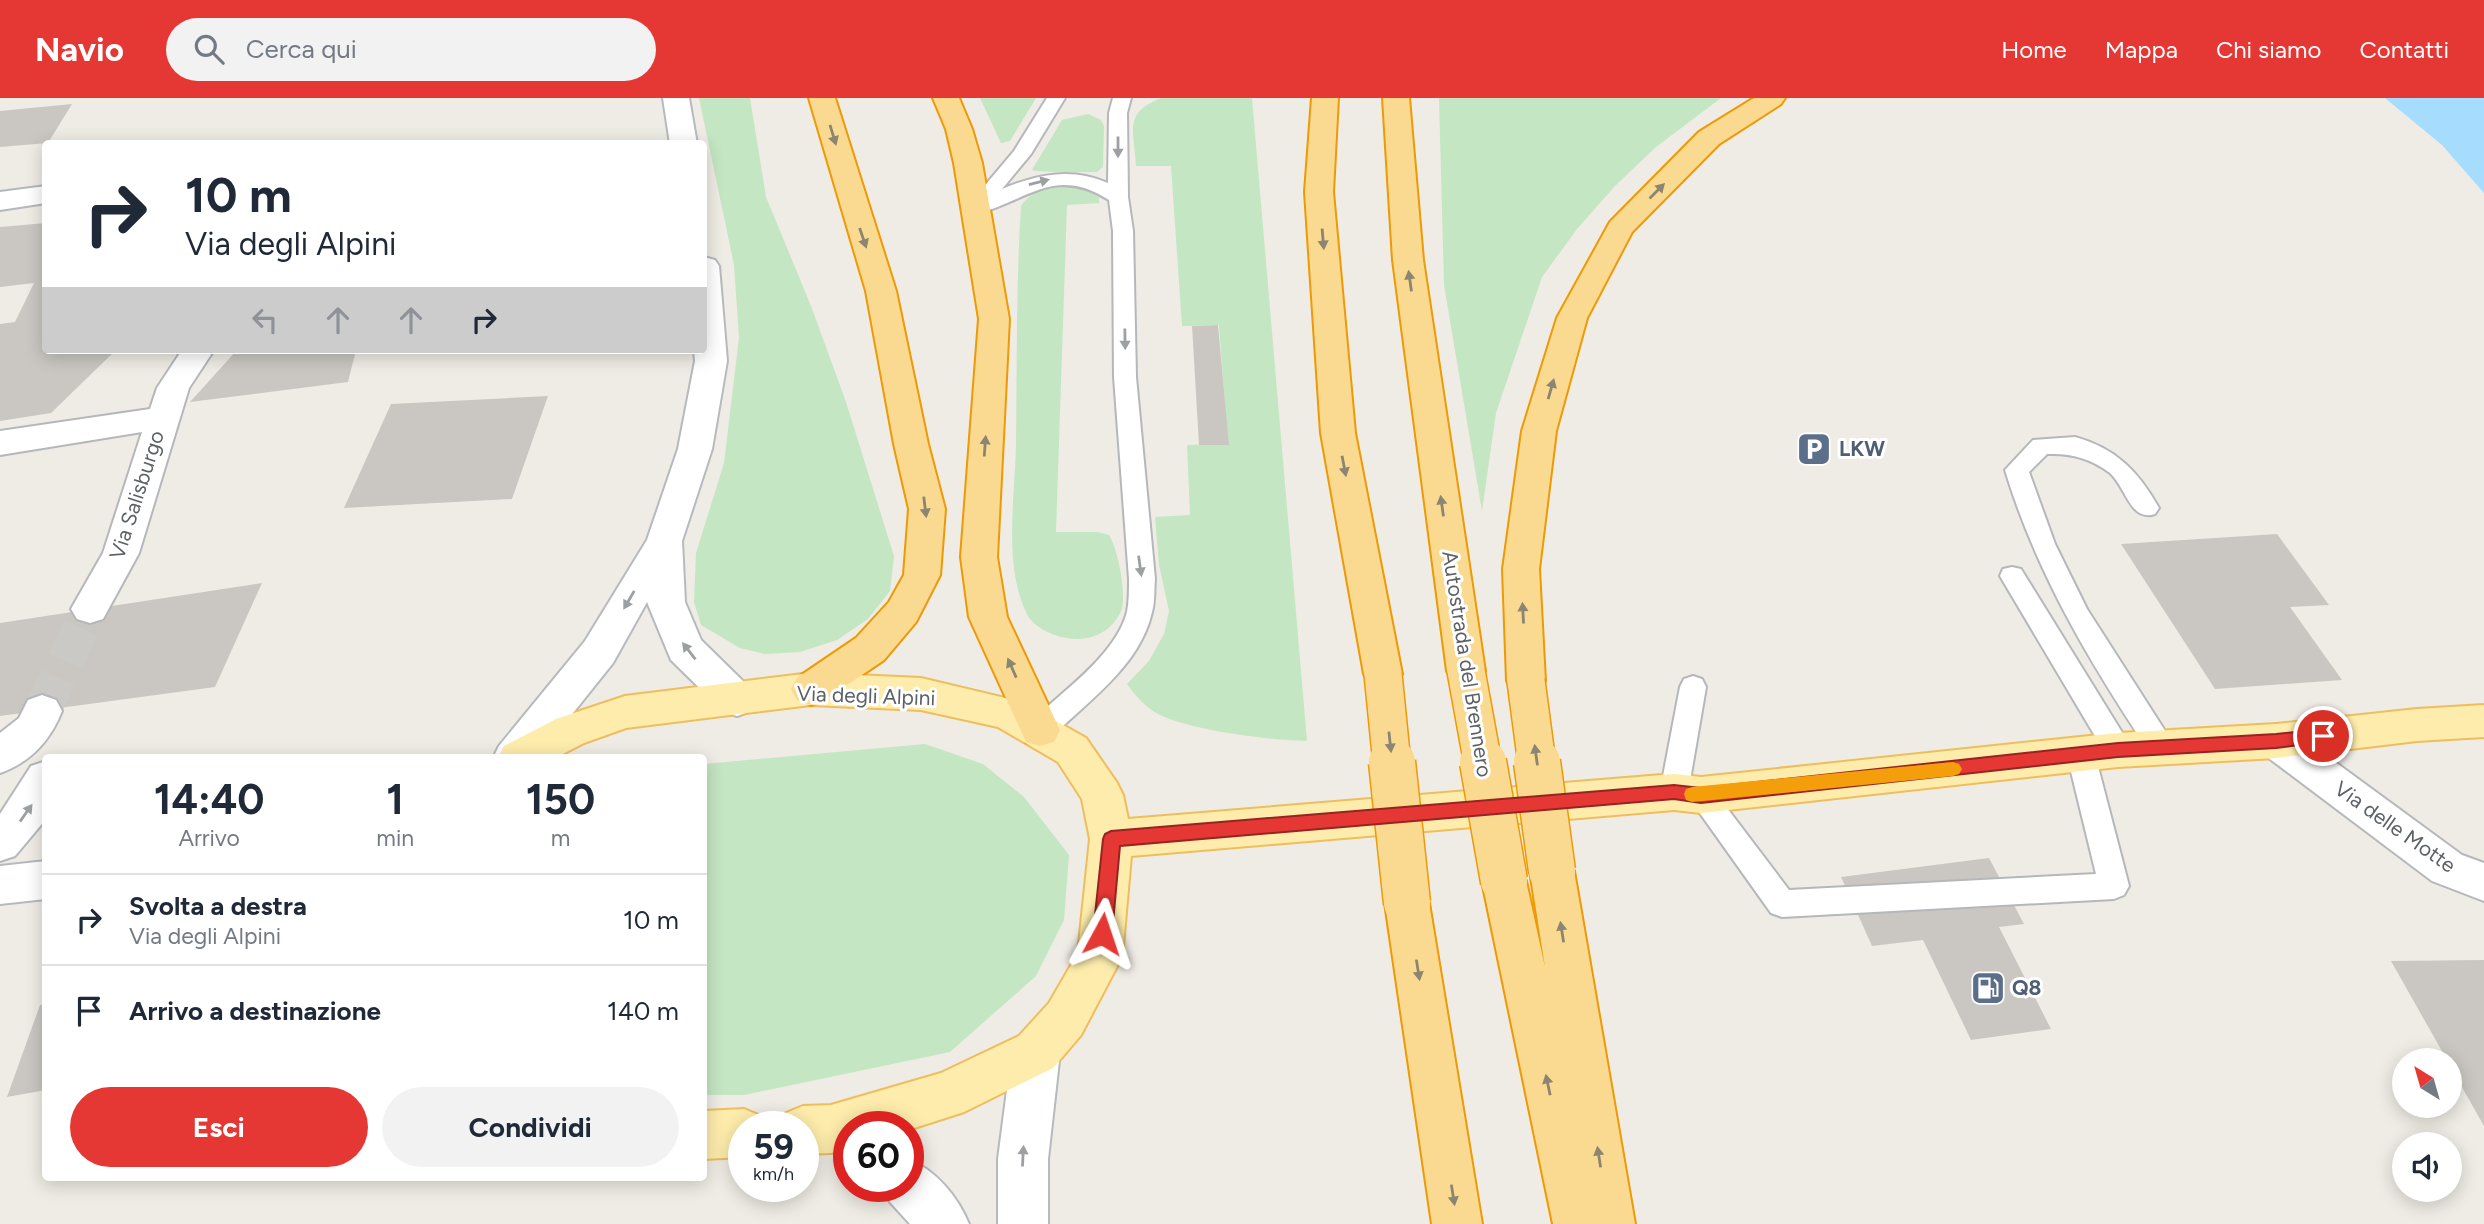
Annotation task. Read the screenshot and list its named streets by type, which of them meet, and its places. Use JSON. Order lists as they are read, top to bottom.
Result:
{
  "streets": {
    "highway": ["Autostrada del Brennero"],
    "main road": ["Via Salisburgo", "Via degli Alpini", "Via delle Motte"]
  },
  "places": {
    "parking": ["LKW"],
    "fuel station": ["Q8"]
  },
  "north": "top left",
  "page": {
    "header": "Navio",
    "search": "Cerca qui",
    "nav": [
      "Home",
      "Mappa",
      "Chi siamo",
      "Contatti"
    ],
    "turn": ["10 m", "Via degli Alpini"],
    "eta": [
      "14:40",
      "Arrivo",
      "1",
      "min",
      "150",
      "m"
    ],
    "list": [
      {
        "name": "Svolta a destra",
        "note": "Via degli Alpini",
        "value": "10 m"
      },
      {
        "name": "Arrivo a destinazione",
        "value": "140 m"
      }
    ],
    "buttons": ["Esci", "Condividi"],
    "speed": "59 km/h",
    "limit": "60"
  }
}
